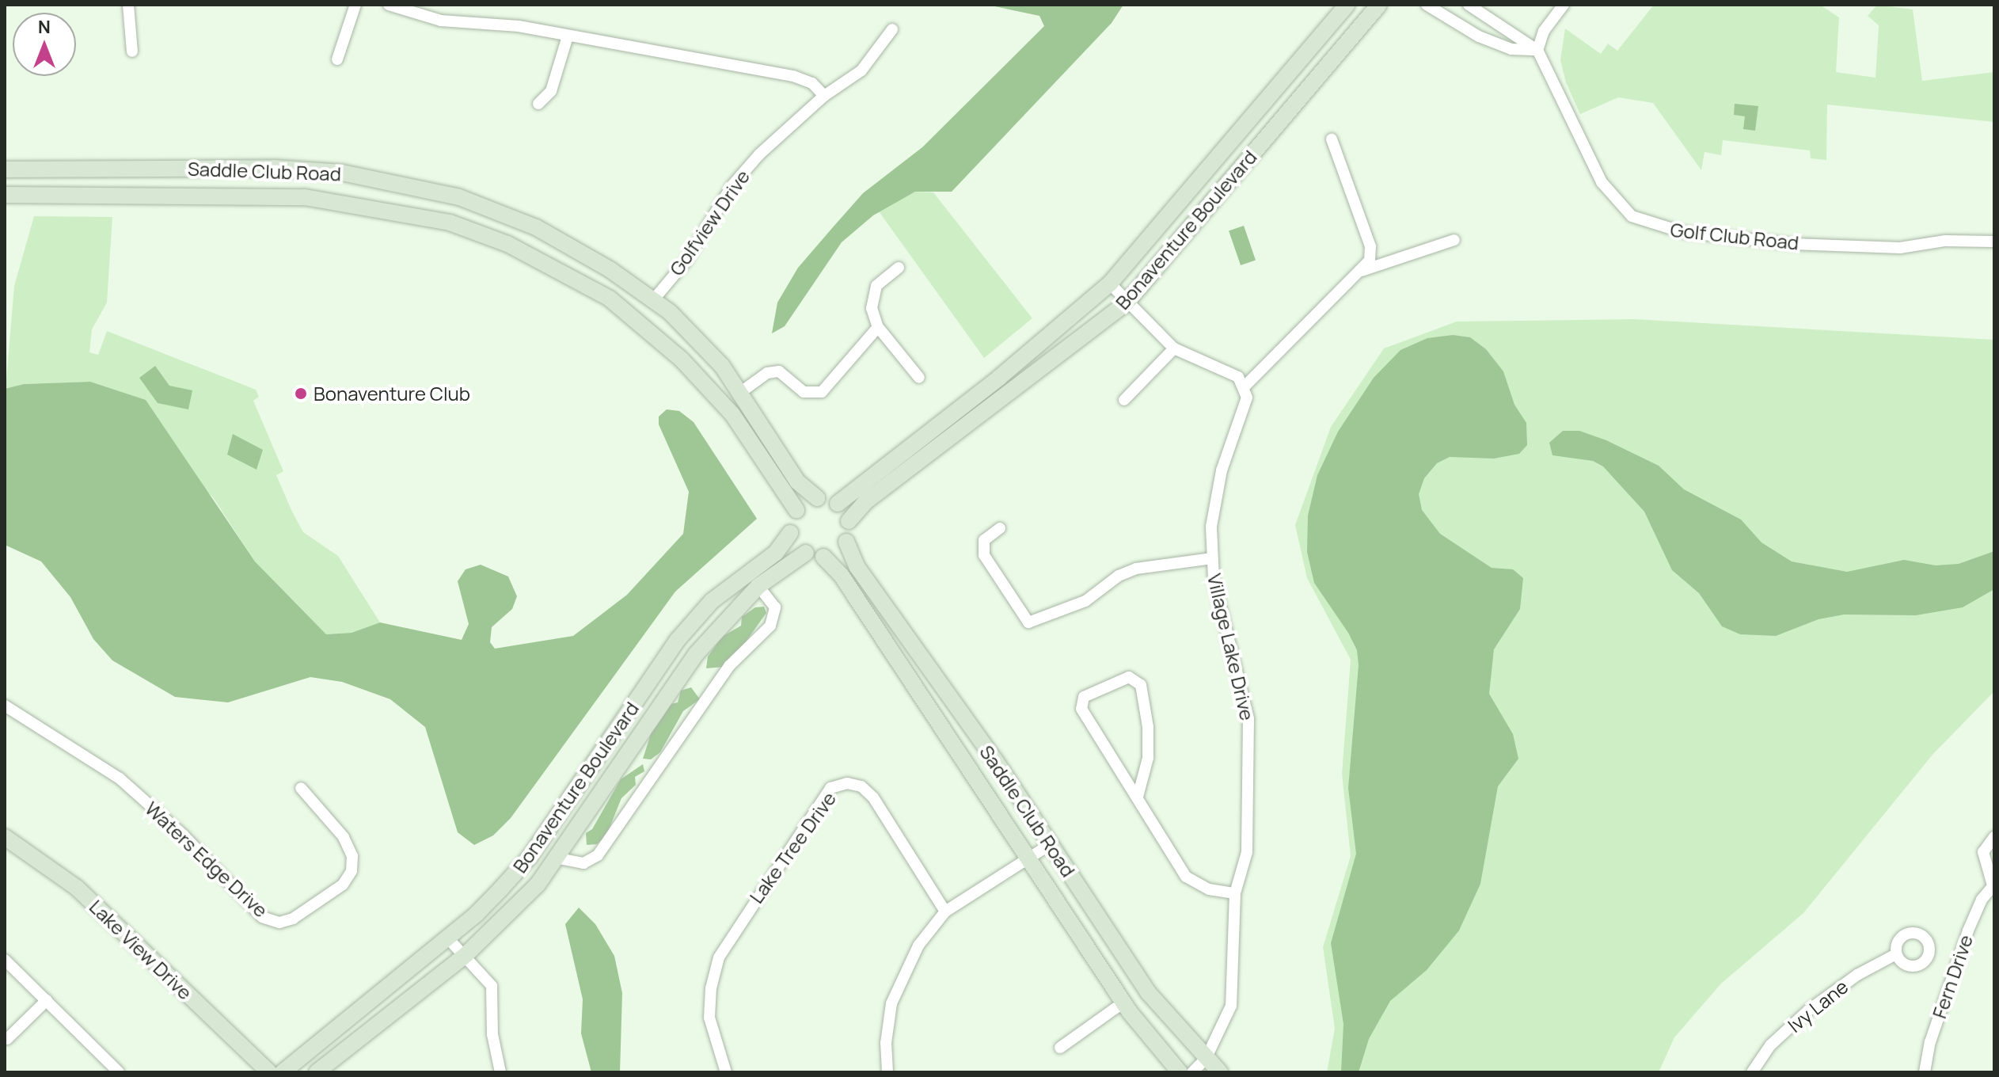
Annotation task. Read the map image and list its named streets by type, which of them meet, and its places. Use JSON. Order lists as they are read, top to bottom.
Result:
{
  "streets": {
    "street": [
      "Saddle Club Road",
      "Golfview Drive",
      "Bonaventure Boulevard",
      "Golf Club Road",
      "Village Lake Drive",
      "Lake Tree Drive",
      "Waters Edge Drive",
      "Lake View Drive",
      "Fern Drive",
      "Ivy Lane"
    ]
  },
  "crossings": [
    ["Saddle Club Road", "Golfview Drive"],
    ["Saddle Club Road", "Bonaventure Boulevard"],
    ["Saddle Club Road", "Village Lake Drive"]
  ],
  "places": ["Bonaventure Club"],
  "north": "top"
}
